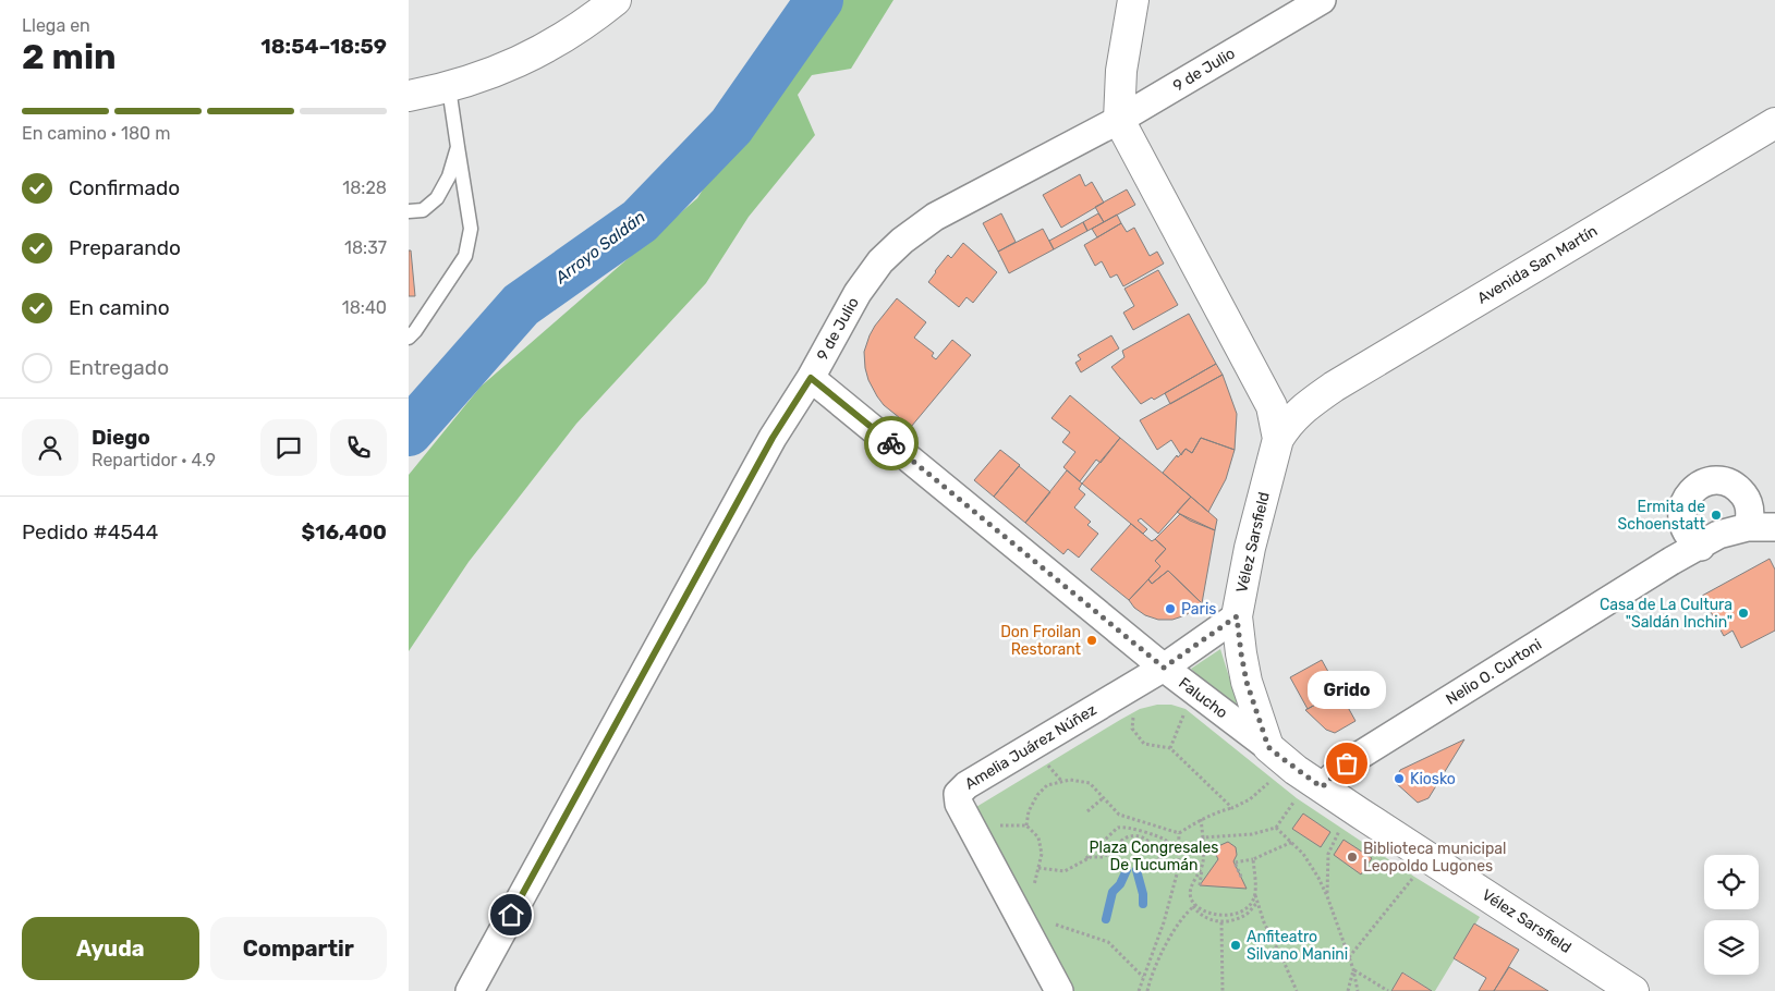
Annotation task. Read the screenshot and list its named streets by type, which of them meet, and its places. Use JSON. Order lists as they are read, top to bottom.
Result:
{
  "streets": {
    "main road": ["Avenida San Martín", "Vélez Sarsfield"],
    "street": [
      "9 de Julio",
      "Nelio O. Curtoni",
      "Falucho",
      "Amelia Juárez Núñez"
    ]
  },
  "crossings": [
    ["9 de Julio", "Vélez Sarsfield"],
    ["9 de Julio", "Falucho"],
    ["Avenida San Martín", "Vélez Sarsfield"],
    ["Vélez Sarsfield", "Nelio O. Curtoni"],
    ["Vélez Sarsfield", "Falucho"],
    ["Vélez Sarsfield", "Amelia Juárez Núñez"],
    ["Falucho", "Amelia Juárez Núñez"]
  ],
  "water": ["Arroyo Saldán"],
  "parks": ["Plaza Congresales De Tucumán"],
  "places": [
    "Ermita de Schoenstatt",
    "Paris",
    "Casa de La Cultura \"Saldán Inchin\"",
    "Don Froilan Restorant",
    "Grido",
    "Kiosko",
    "Biblioteca municipal Leopoldo Lugones",
    "Anfiteatro Silvano Manini"
  ],
  "page": {
    "heading": ["2 min", "Llega en", "18:54–18:59"],
    "panel": [
      "Diego",
      "Repartidor · 4.9",
      "Pedido #4544",
      "$16,400"
    ],
    "bar": "En camino · 180 m",
    "list": [
      ["Confirmado", "18:28"],
      ["Preparando", "18:37"],
      ["En camino", "18:40"],
      "Entregado"
    ],
    "bubble": "Grido",
    "buttons": ["Ayuda", "Compartir"]
  }
}
